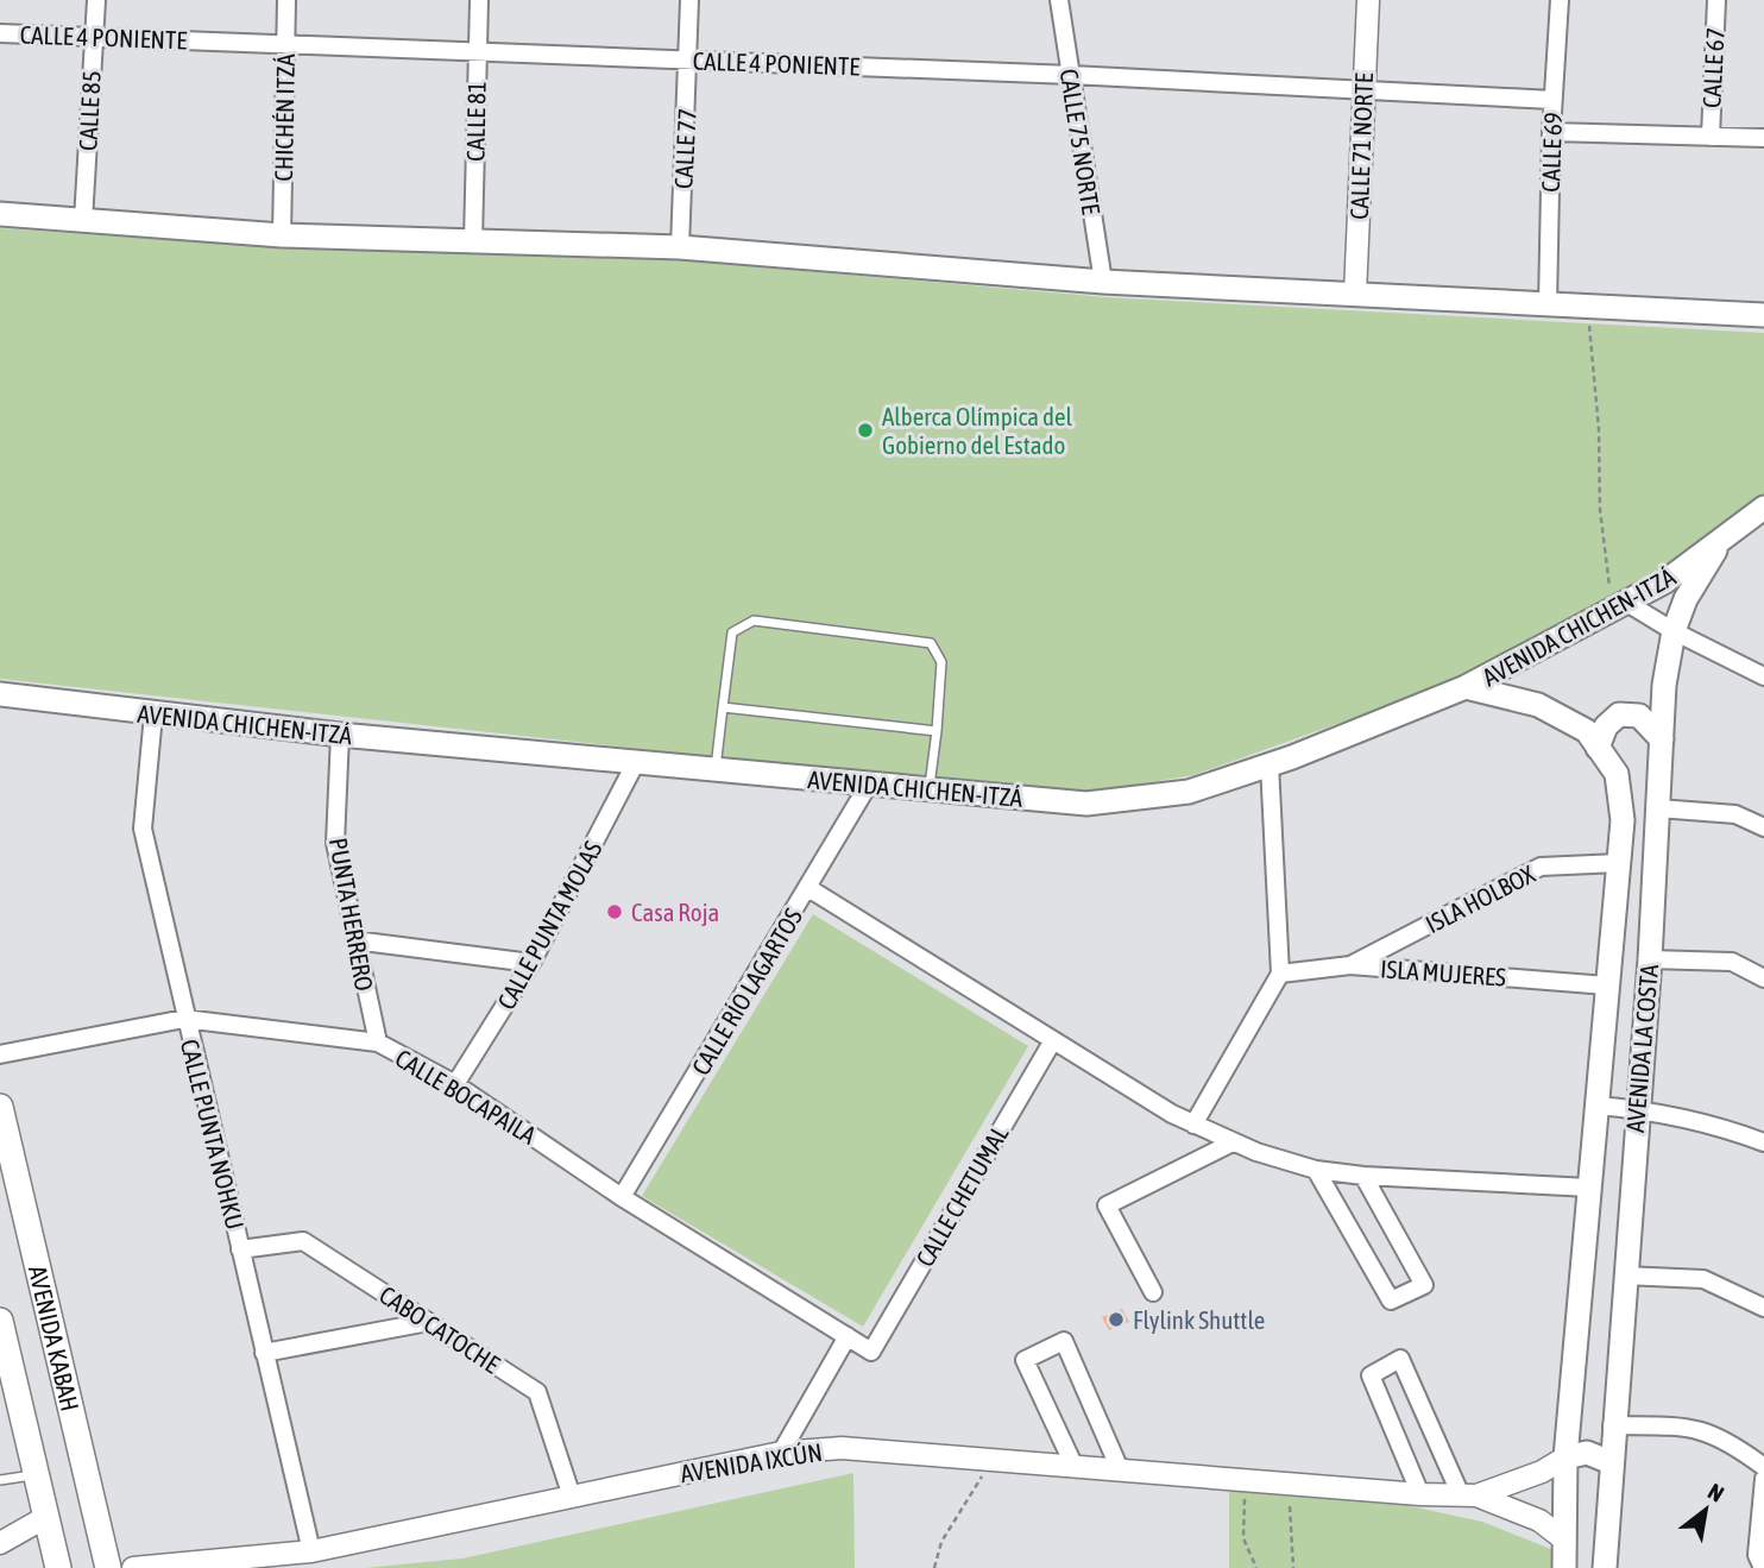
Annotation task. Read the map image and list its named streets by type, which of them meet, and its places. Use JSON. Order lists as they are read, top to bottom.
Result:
{
  "streets": {
    "main road": ["AVENIDA CHICHEN-ITZÁ", "AVENIDA LA COSTA", "AVENIDA KABAH"],
    "street": [
      "CALLE 4 PONIENTE",
      "CALLE 67",
      "CALLE 85",
      "CHICHÉN ITZÁ",
      "CALLE 81",
      "CALLE 75 NORTE",
      "CALLE 71 NORTE",
      "CALLE 77",
      "CALLE 69",
      "ISLA HOLBOX",
      "PUNTA HERRERO",
      "CALLE PUNTA MOLAS",
      "ISLA MUJERES",
      "CALLE RÍO LAGARTOS",
      "CALLE BOCAPAILA",
      "CALLE PUNTA NOHKU",
      "CALLE CHETUMAL",
      "CABO CATOCHE",
      "AVENIDA IXCÚN"
    ]
  },
  "crossings": [
    ["CALLE 4 PONIENTE", "CALLE 85"],
    ["CALLE 4 PONIENTE", "CHICHÉN ITZÁ"],
    ["CALLE 4 PONIENTE", "CALLE 81"],
    ["CALLE 4 PONIENTE", "CALLE 75 NORTE"],
    ["CALLE 4 PONIENTE", "CALLE 71 NORTE"],
    ["CALLE 4 PONIENTE", "CALLE 77"],
    ["CALLE 4 PONIENTE", "CALLE 69"],
    ["AVENIDA CHICHEN-ITZÁ", "PUNTA HERRERO"],
    ["AVENIDA CHICHEN-ITZÁ", "CALLE PUNTA MOLAS"],
    ["AVENIDA CHICHEN-ITZÁ", "CALLE RÍO LAGARTOS"],
    ["AVENIDA CHICHEN-ITZÁ", "AVENIDA LA COSTA"],
    ["AVENIDA CHICHEN-ITZÁ", "CALLE PUNTA NOHKU"],
    ["ISLA HOLBOX", "ISLA MUJERES"],
    ["ISLA HOLBOX", "AVENIDA LA COSTA"],
    ["PUNTA HERRERO", "CALLE BOCAPAILA"],
    ["CALLE PUNTA MOLAS", "CALLE BOCAPAILA"],
    ["ISLA MUJERES", "AVENIDA LA COSTA"],
    ["CALLE RÍO LAGARTOS", "CALLE BOCAPAILA"],
    ["AVENIDA LA COSTA", "AVENIDA IXCÚN"],
    ["CALLE BOCAPAILA", "CALLE PUNTA NOHKU"],
    ["CALLE BOCAPAILA", "CALLE CHETUMAL"],
    ["CALLE PUNTA NOHKU", "CABO CATOCHE"],
    ["CALLE PUNTA NOHKU", "AVENIDA IXCÚN"],
    ["CABO CATOCHE", "AVENIDA IXCÚN"]
  ],
  "places": ["Alberca Olímpica del Gobierno del Estado", "Casa Roja", "Flylink Shuttle"],
  "north": "top right"
}
